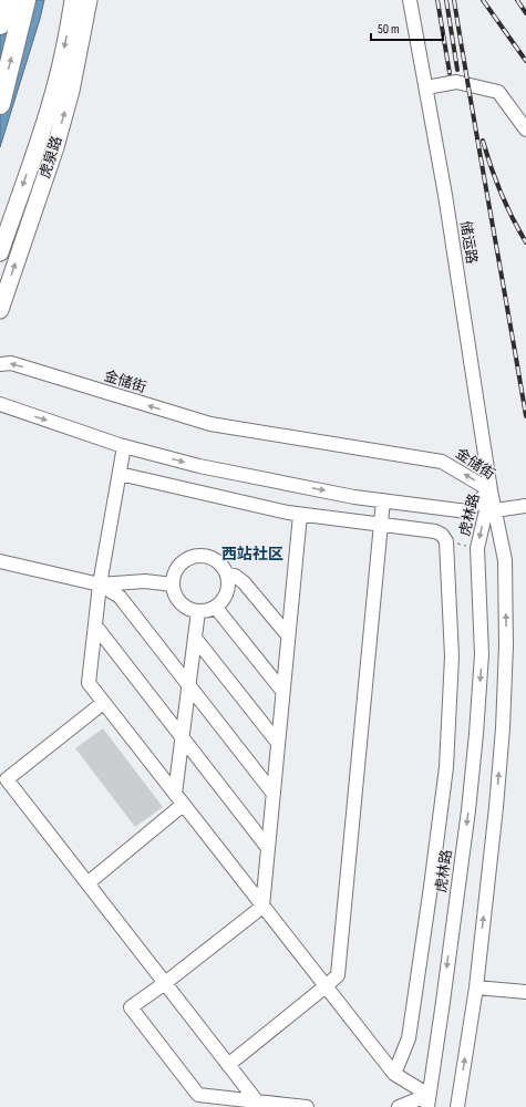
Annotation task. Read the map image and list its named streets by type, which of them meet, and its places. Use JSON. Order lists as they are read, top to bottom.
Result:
{
  "streets": {
    "main road": ["虎泉路"],
    "street": ["储运路", "金储街", "虎林路"]
  },
  "crossings": [
    ["储运路", "金储街"],
    ["储运路", "虎林路"],
    ["金储街", "虎林路"]
  ],
  "districts": ["西站社区"],
  "scale_bar": "50 m"
}
